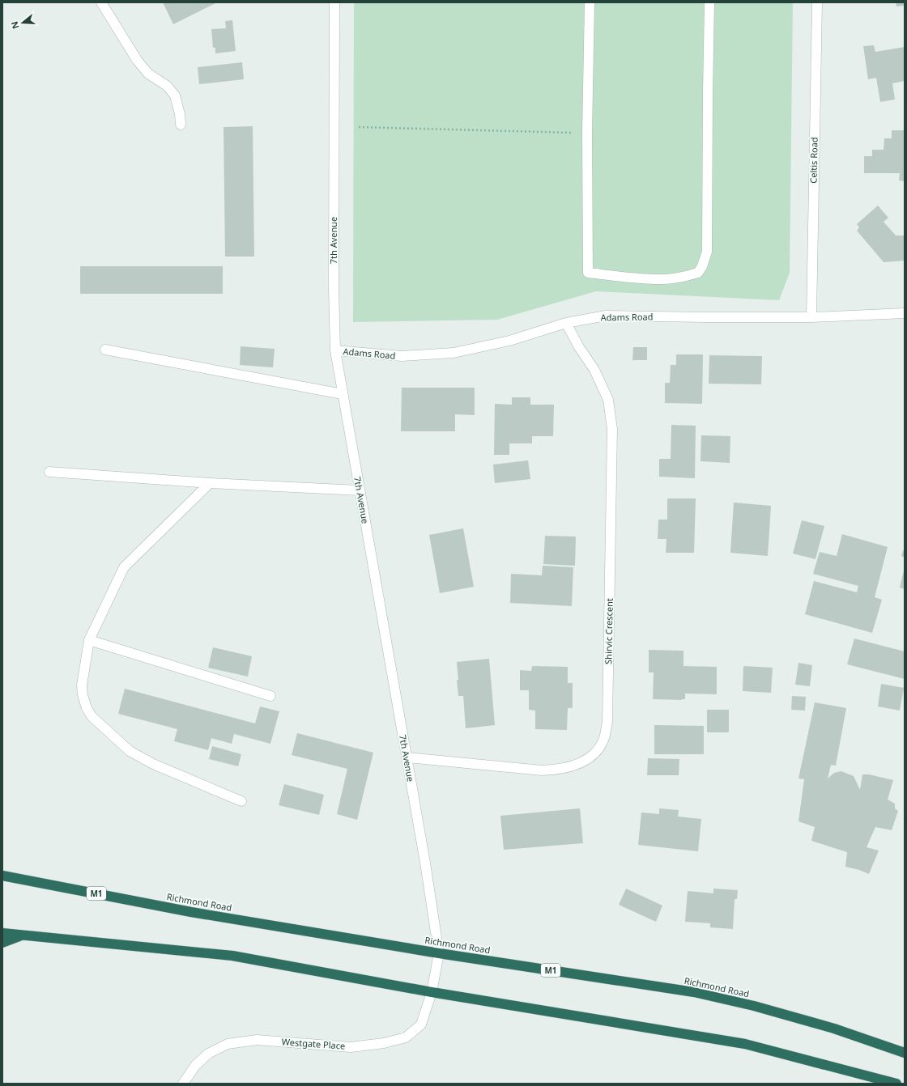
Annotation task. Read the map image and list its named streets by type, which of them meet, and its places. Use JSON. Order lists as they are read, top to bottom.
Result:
{
  "streets": {
    "highway": ["M1", "Richmond Road"],
    "street": [
      "Celtis Road",
      "7th Avenue",
      "Adams Road",
      "Shirvic Crescent",
      "Westgate Place"
    ]
  },
  "crossings": [
    ["Celtis Road", "Adams Road"],
    ["7th Avenue", "Adams Road"],
    ["7th Avenue", "Shirvic Crescent"],
    ["7th Avenue", "Richmond Road"],
    ["7th Avenue", "Westgate Place"],
    ["Adams Road", "Shirvic Crescent"]
  ],
  "north": "left"
}
